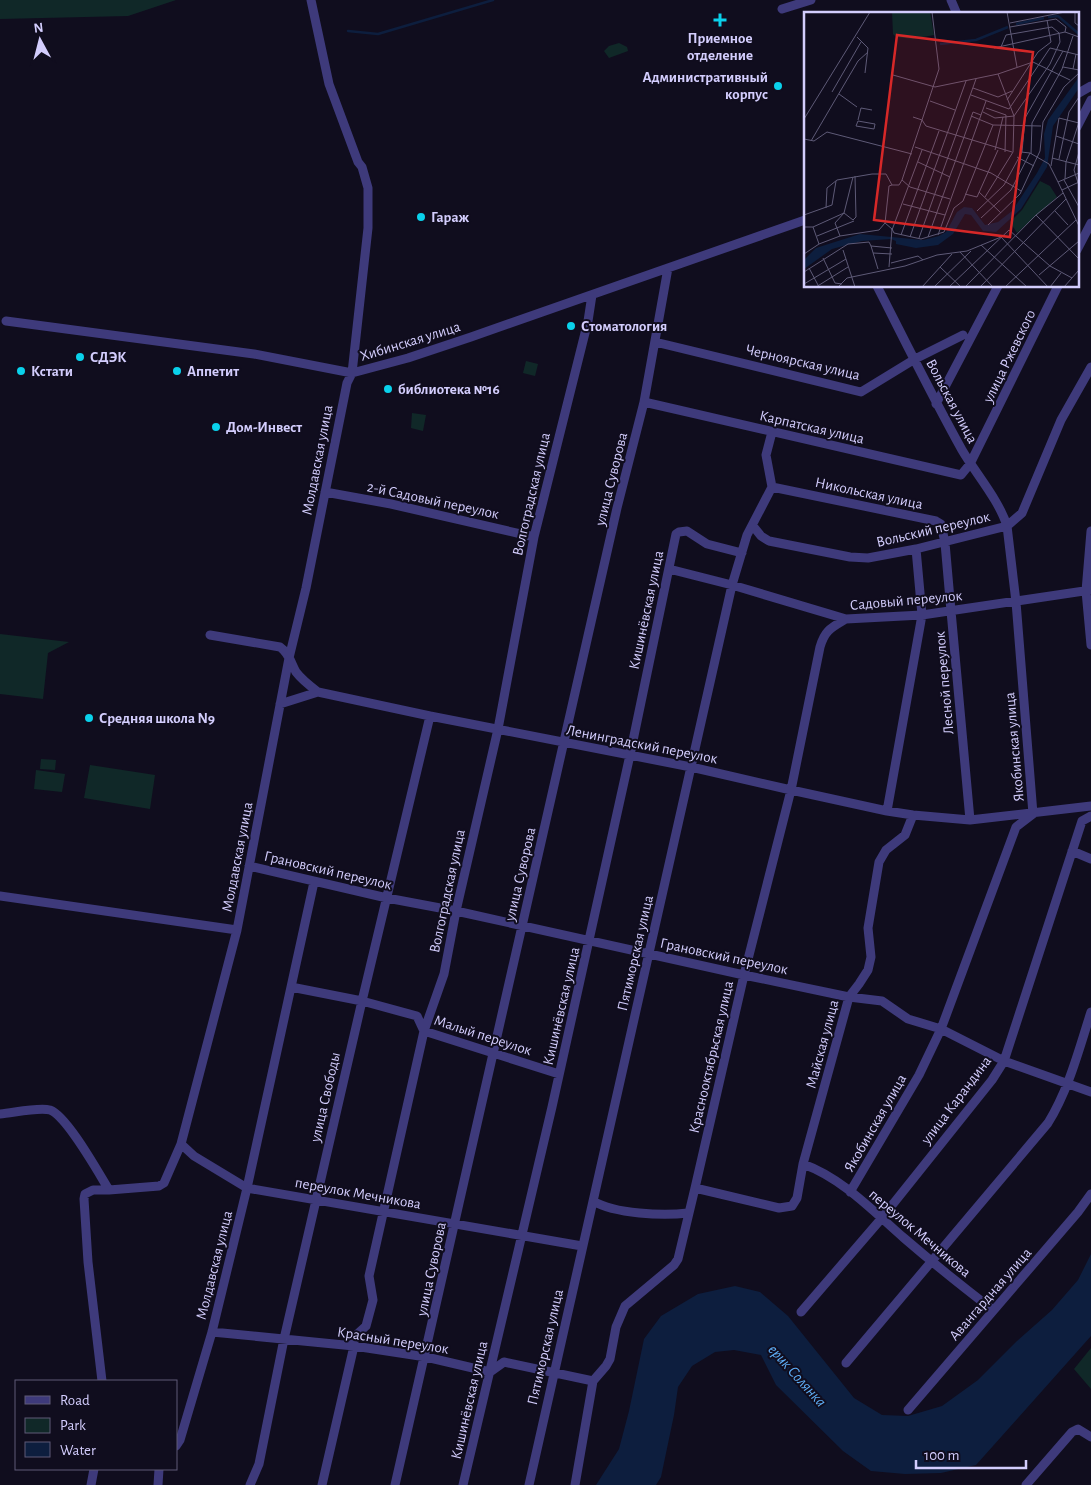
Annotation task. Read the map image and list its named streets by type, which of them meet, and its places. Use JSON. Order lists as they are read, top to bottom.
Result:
{
  "streets": {
    "street": [
      "Хибинская улица",
      "улица Ржевского",
      "Черноярская улица",
      "Вольская улица",
      "Карпатская улица",
      "Молдавская улица",
      "улица Суворова",
      "Никольская улица",
      "Волгоградская улица",
      "2-й Садовый переулок",
      "Вольский переулок",
      "Садовый переулок",
      "Кишинёвская улица",
      "Лесной переулок",
      "Ленинградский переулок",
      "Якобинская улица",
      "Грановский переулок",
      "Пятиморская улица",
      "Малый переулок",
      "Майская улица",
      "Краснооктябрьская улица",
      "улица Свободы",
      "улица Карандина",
      "переулок Мечникова",
      "Авангардная улица",
      "Красный переулок"
    ]
  },
  "crossings": [
    ["Хибинская улица", "Молдавская улица"],
    ["Хибинская улица", "улица Суворова"],
    ["Хибинская улица", "Волгоградская улица"],
    ["улица Ржевского", "Вольская улица"],
    ["улица Ржевского", "Карпатская улица"],
    ["Черноярская улица", "Вольская улица"],
    ["Черноярская улица", "улица Суворова"],
    ["Вольская улица", "Карпатская улица"],
    ["Вольская улица", "Вольский переулок"],
    ["Вольская улица", "Якобинская улица"],
    ["Карпатская улица", "улица Суворова"],
    ["Молдавская улица", "2-й Садовый переулок"],
    ["Молдавская улица", "Ленинградский переулок"],
    ["Молдавская улица", "Грановский переулок"],
    ["Молдавская улица", "Малый переулок"],
    ["Молдавская улица", "переулок Мечникова"],
    ["Молдавская улица", "Красный переулок"],
    ["улица Суворова", "Ленинградский переулок"],
    ["улица Суворова", "Грановский переулок"],
    ["улица Суворова", "Малый переулок"],
    ["улица Суворова", "переулок Мечникова"],
    ["улица Суворова", "Красный переулок"],
    ["Никольская улица", "Вольский переулок"],
    ["Никольская улица", "Лесной переулок"],
    ["Никольская улица", "Пятиморская улица"],
    ["Волгоградская улица", "2-й Садовый переулок"],
    ["Волгоградская улица", "Ленинградский переулок"],
    ["Волгоградская улица", "Грановский переулок"],
    ["Волгоградская улица", "Малый переулок"],
    ["Волгоградская улица", "переулок Мечникова"],
    ["Волгоградская улица", "Красный переулок"],
    ["Вольский переулок", "Лесной переулок"],
    ["Вольский переулок", "Якобинская улица"],
    ["Вольский переулок", "Пятиморская улица"],
    ["Садовый переулок", "Кишинёвская улица"],
    ["Садовый переулок", "Лесной переулок"],
    ["Садовый переулок", "Якобинская улица"],
    ["Садовый переулок", "Пятиморская улица"],
    ["Садовый переулок", "Краснооктябрьская улица"],
    ["Кишинёвская улица", "Ленинградский переулок"],
    ["Кишинёвская улица", "Грановский переулок"],
    ["Кишинёвская улица", "Пятиморская улица"],
    ["Кишинёвская улица", "Малый переулок"],
    ["Кишинёвская улица", "переулок Мечникова"],
    ["Кишинёвская улица", "Красный переулок"],
    ["Лесной переулок", "Ленинградский переулок"],
    ["Ленинградский переулок", "Якобинская улица"],
    ["Ленинградский переулок", "Пятиморская улица"],
    ["Ленинградский переулок", "Майская улица"],
    ["Ленинградский переулок", "Краснооктябрьская улица"],
    ["Ленинградский переулок", "улица Свободы"],
    ["Якобинская улица", "Грановский переулок"],
    ["Якобинская улица", "переулок Мечникова"],
    ["Грановский переулок", "Пятиморская улица"],
    ["Грановский переулок", "Майская улица"],
    ["Грановский переулок", "Краснооктябрьская улица"],
    ["Грановский переулок", "улица Свободы"],
    ["Грановский переулок", "улица Карандина"],
    ["Пятиморская улица", "переулок Мечникова"],
    ["Малый переулок", "улица Свободы"],
    ["Майская улица", "Краснооктябрьская улица"],
    ["Майская улица", "переулок Мечникова"],
    ["улица Свободы", "переулок Мечникова"],
    ["улица Свободы", "Красный переулок"],
    ["улица Карандина", "переулок Мечникова"],
    ["переулок Мечникова", "Авангардная улица"]
  ],
  "water": ["ерик Солянка"],
  "places": {
    "health": ["Приемное отделение"],
    "other": [
      "Административный корпус",
      "Гараж",
      "Стоматология",
      "СДЭК",
      "Кстати",
      "Аппетит",
      "библиотека №16",
      "Дом-Инвест",
      "Средняя школа N9"
    ]
  },
  "legend": ["Road", "Park", "Water"],
  "scale_bar": "100 m",
  "north": "top"
}
